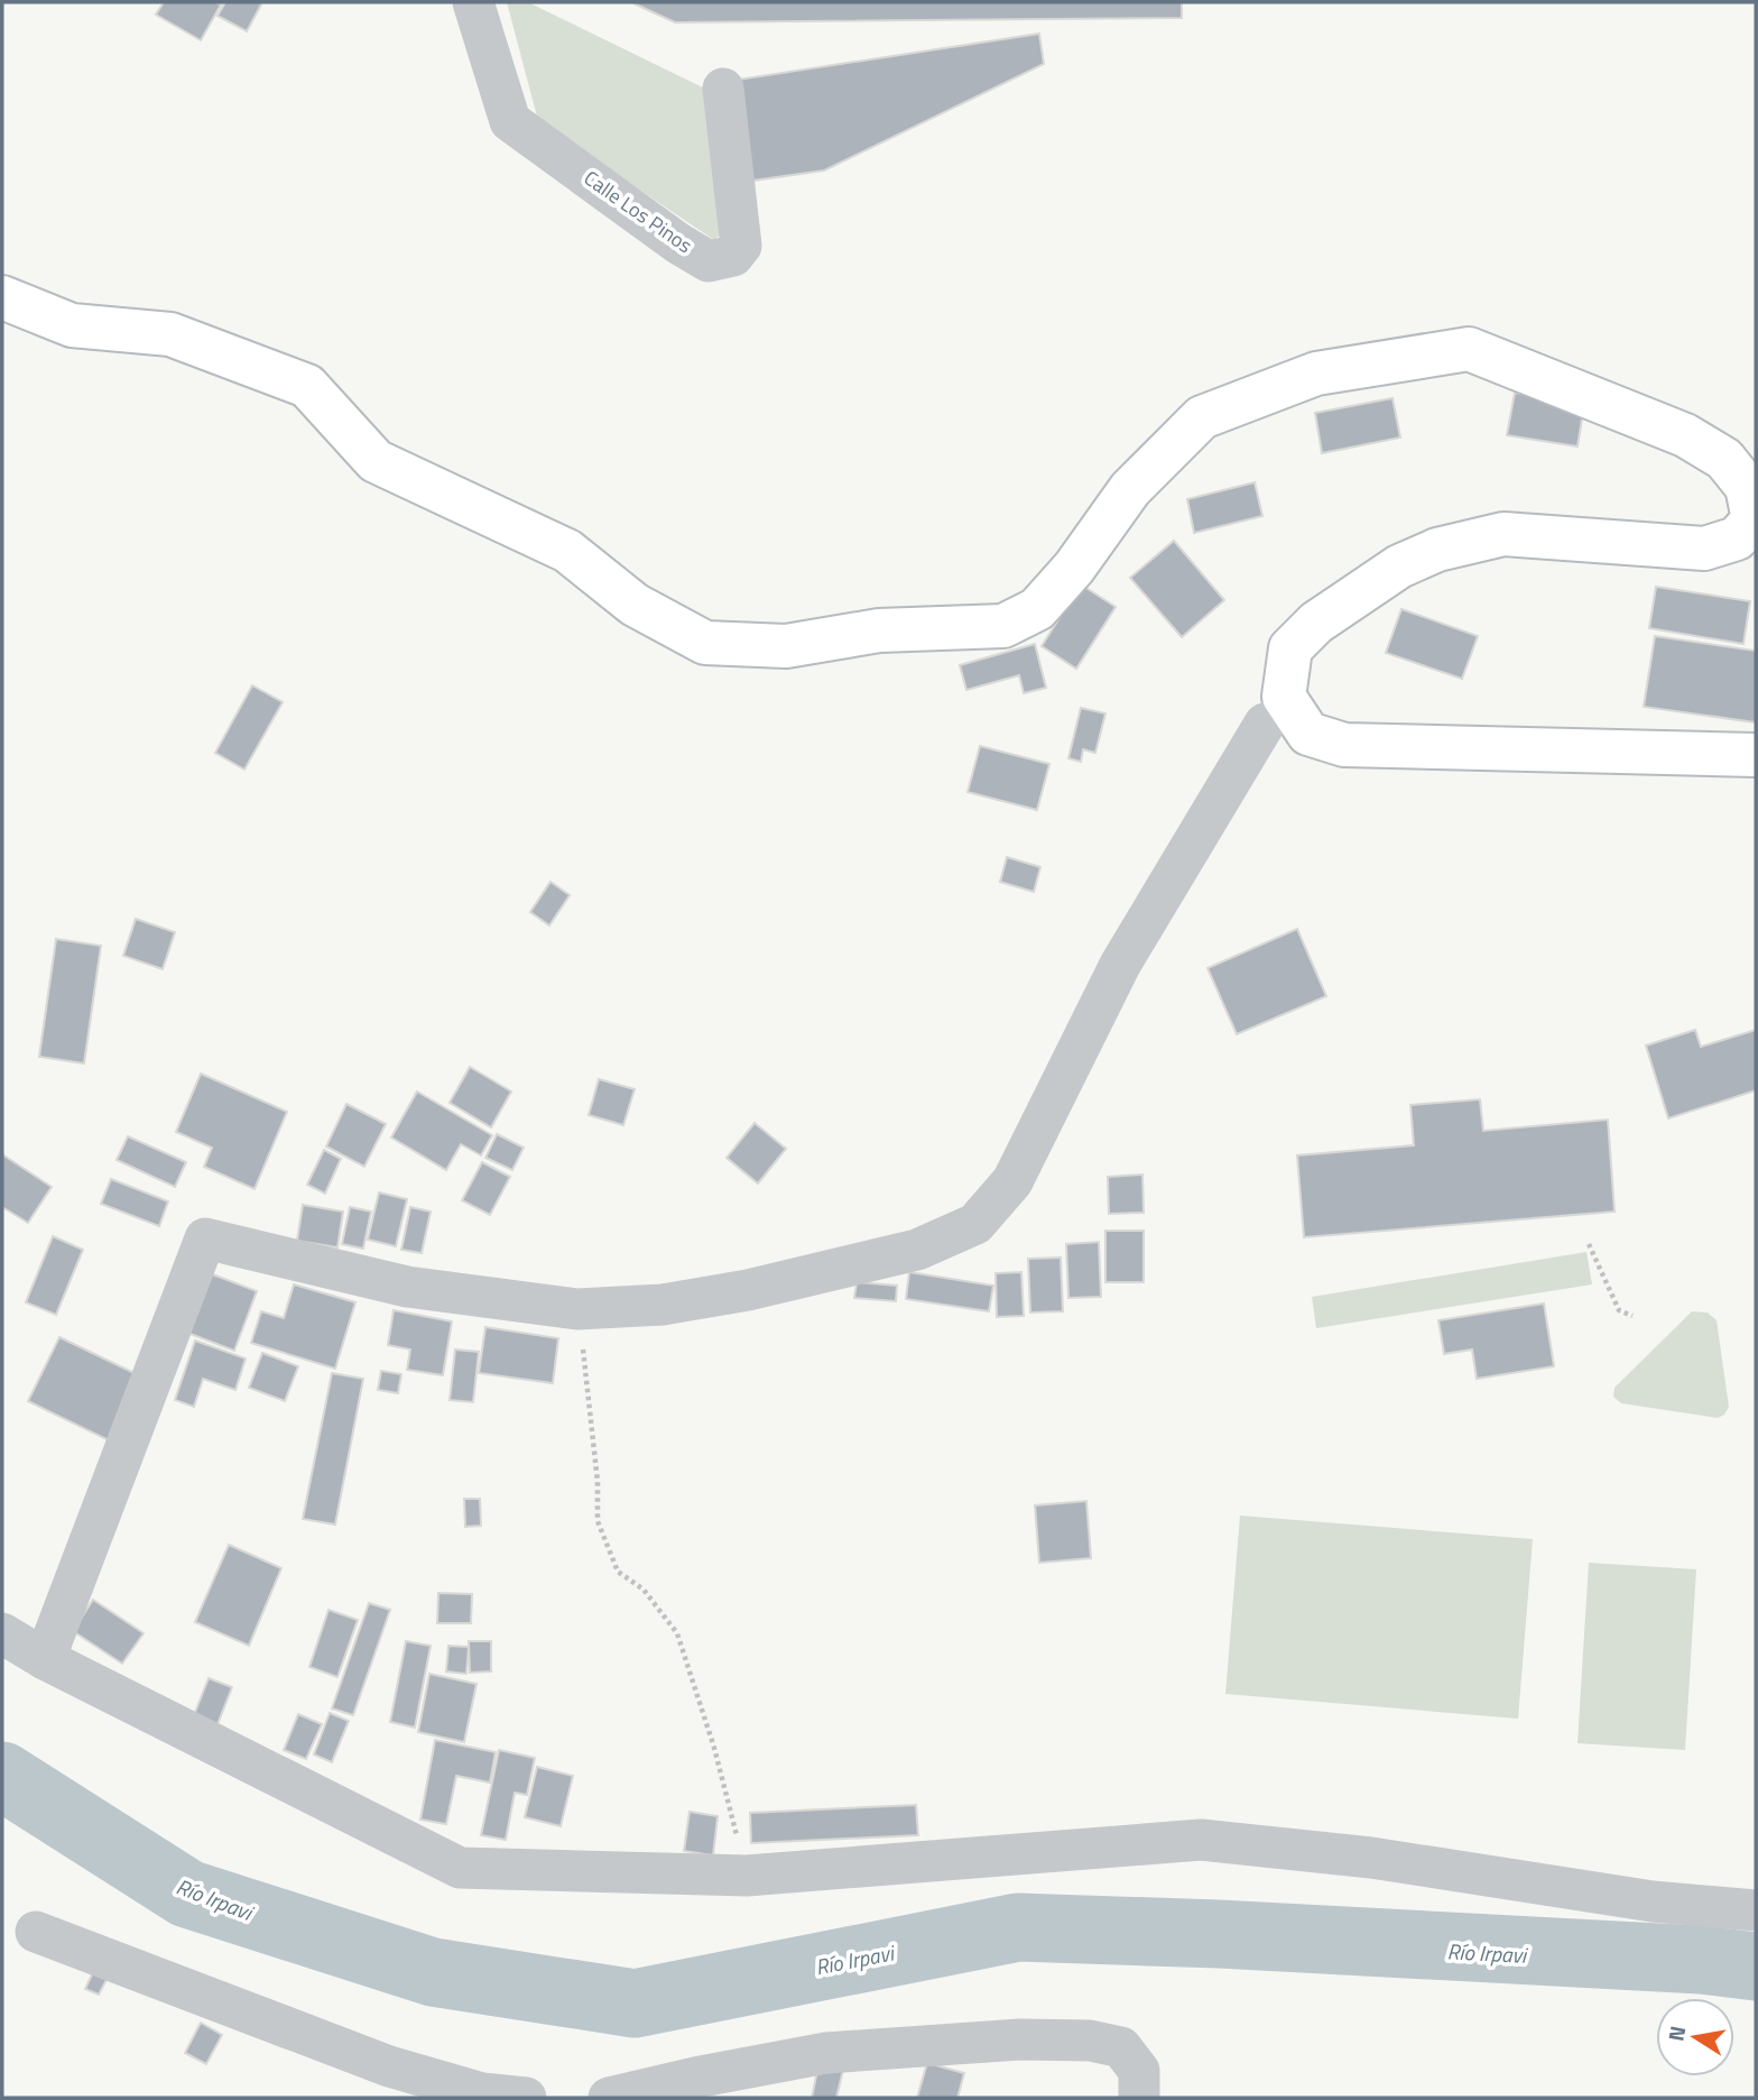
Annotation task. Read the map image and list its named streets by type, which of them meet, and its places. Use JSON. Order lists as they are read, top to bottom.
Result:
{
  "streets": {
    "street": ["Calle Los Pinos"]
  },
  "water": ["Río Irpavi"],
  "north": "left"
}
